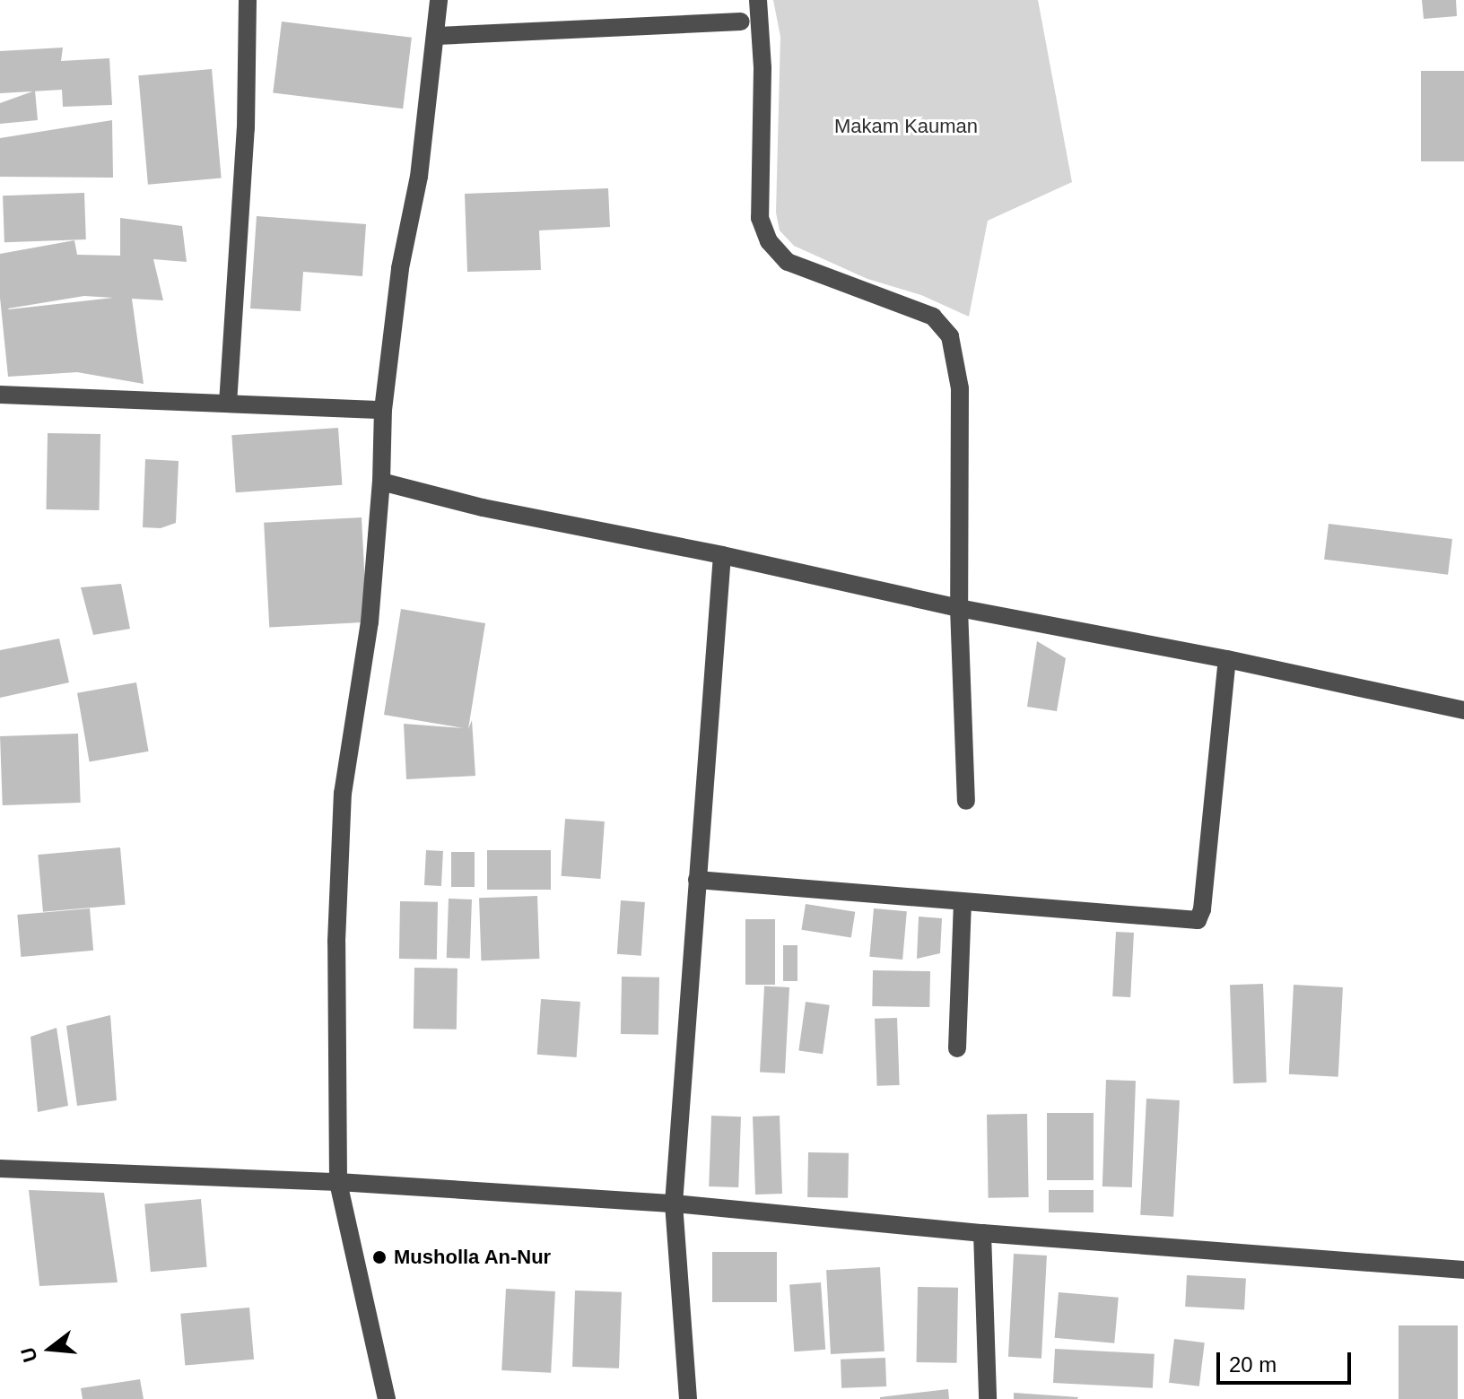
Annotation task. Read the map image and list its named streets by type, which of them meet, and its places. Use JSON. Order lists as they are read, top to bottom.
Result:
{
  "parks": ["Makam Kauman"],
  "places": ["Musholla An-Nur"],
  "scale_bar": "20 m",
  "north": "left"
}
